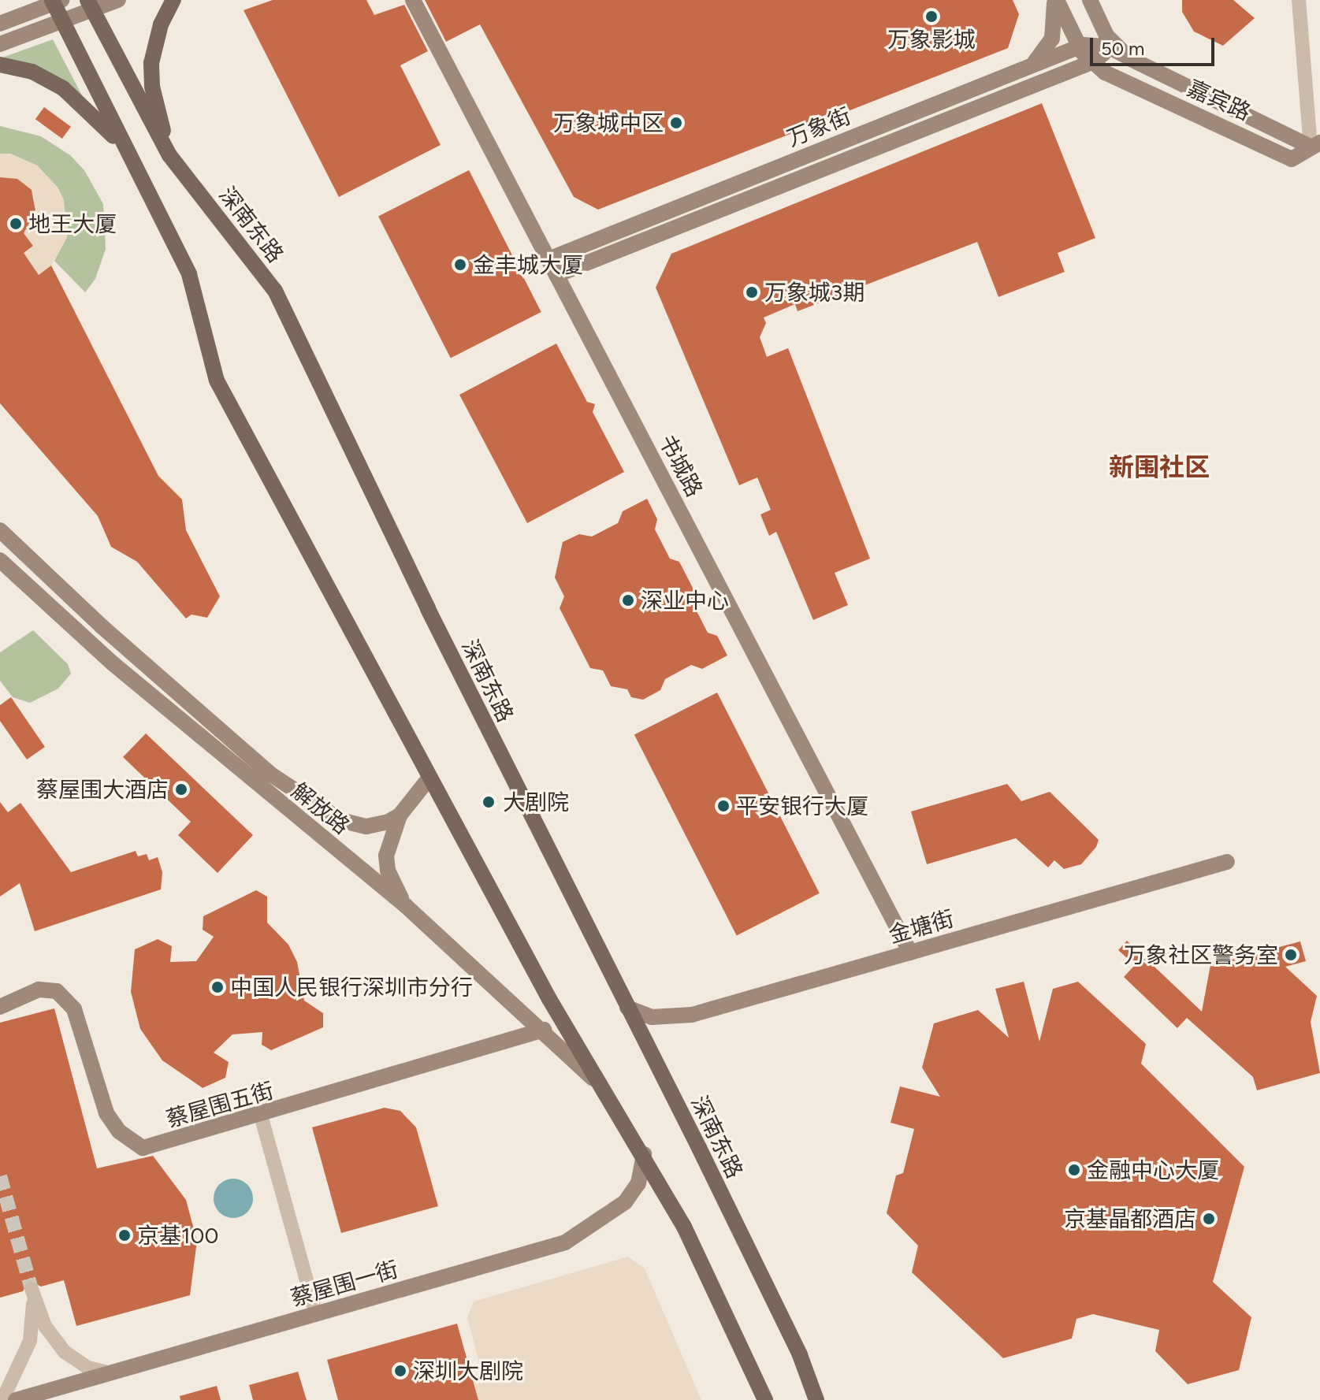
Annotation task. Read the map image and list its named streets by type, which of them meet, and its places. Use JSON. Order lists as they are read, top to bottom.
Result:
{
  "streets": {
    "main road": ["深南东路"],
    "street": [
      "嘉宾路",
      "万象街",
      "书城路",
      "解放路",
      "金塘街",
      "蔡屋围五街",
      "蔡屋围一街"
    ]
  },
  "crossings": [
    ["嘉宾路", "万象街"],
    ["万象街", "书城路"],
    ["深南东路", "金塘街"],
    ["书城路", "金塘街"],
    ["解放路", "蔡屋围五街"]
  ],
  "districts": ["新围社区"],
  "places": [
    "万象影城",
    "万象城中区",
    "地王大厦",
    "金丰城大厦",
    "万象城3期",
    "深业中心",
    "蔡屋围大酒店",
    "大剧院",
    "平安银行大厦",
    "万象社区警务室",
    "中国人民银行深圳市分行",
    "金融中心大厦",
    "京基晶都酒店",
    "京基100",
    "深圳大剧院"
  ],
  "scale_bar": "50 m"
}
